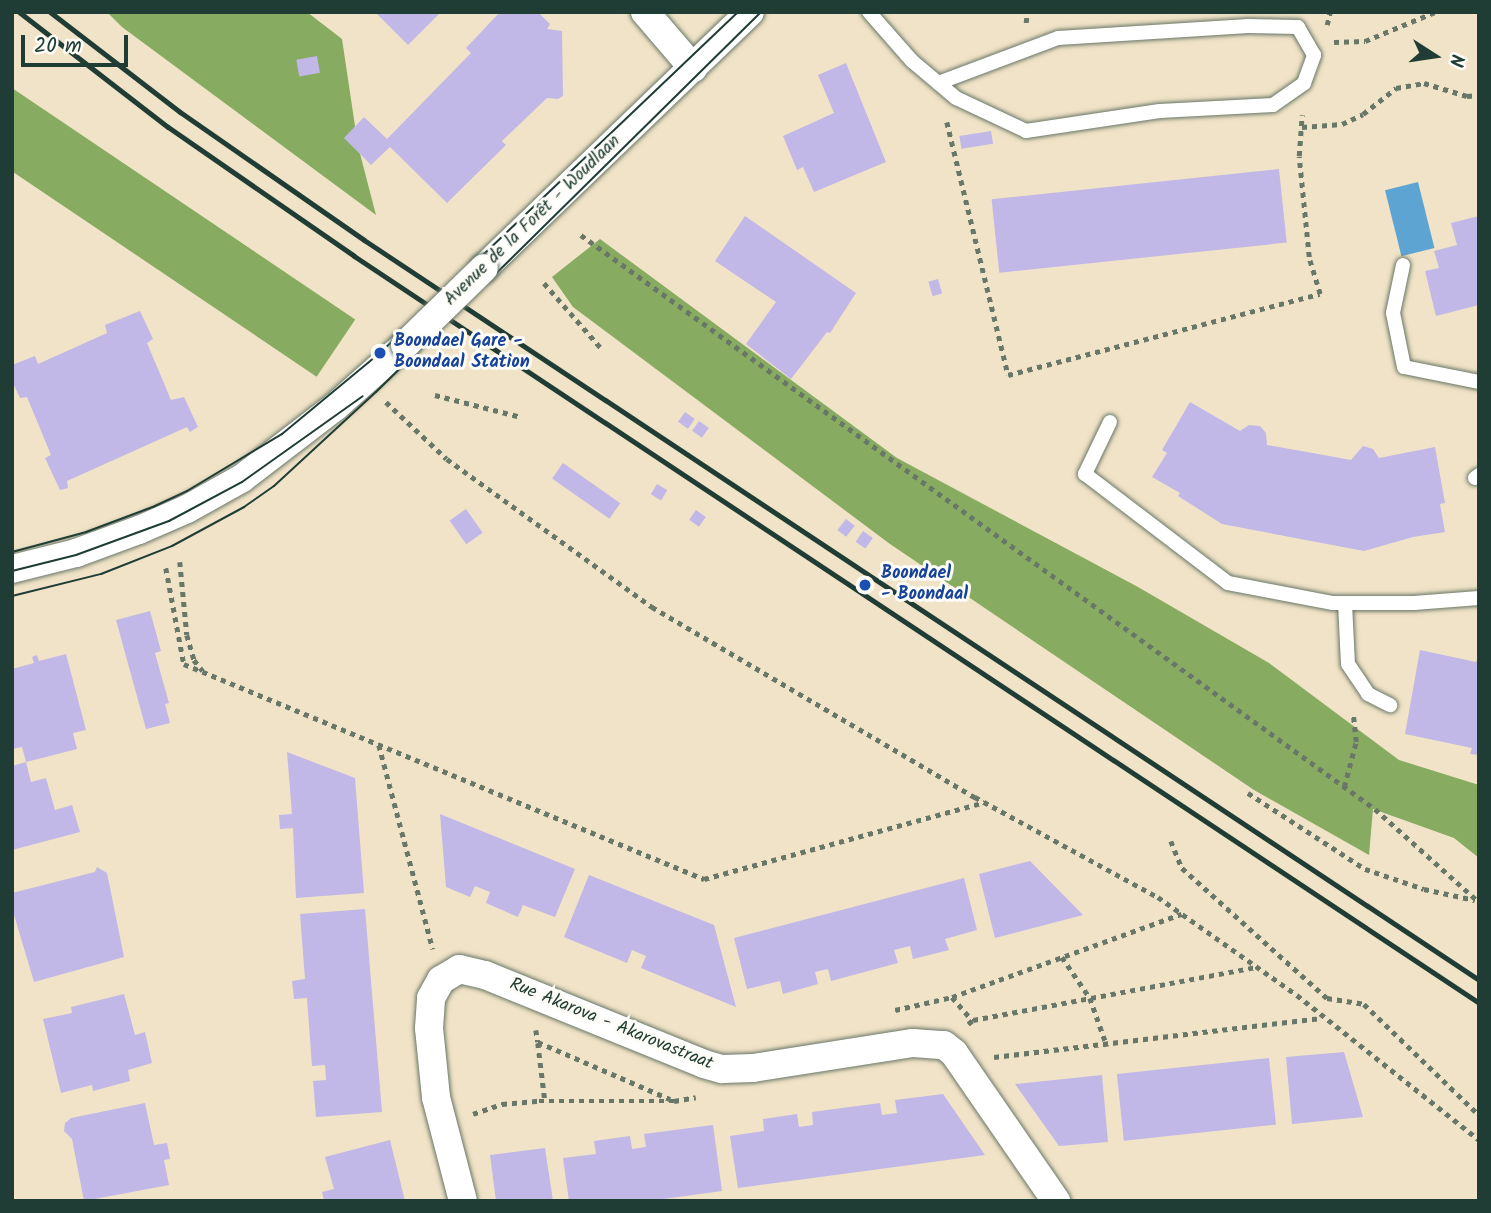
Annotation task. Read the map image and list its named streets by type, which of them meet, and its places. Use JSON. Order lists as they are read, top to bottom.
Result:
{
  "streets": {
    "street": ["Avenue de la Forêt - Woudlaan", "Rue Akarova - Akarovastraat"]
  },
  "places": ["Boondael Gare - Boondaal Station", "Boondael - Boondaal"],
  "scale_bar": "20 m",
  "north": "right"
}
